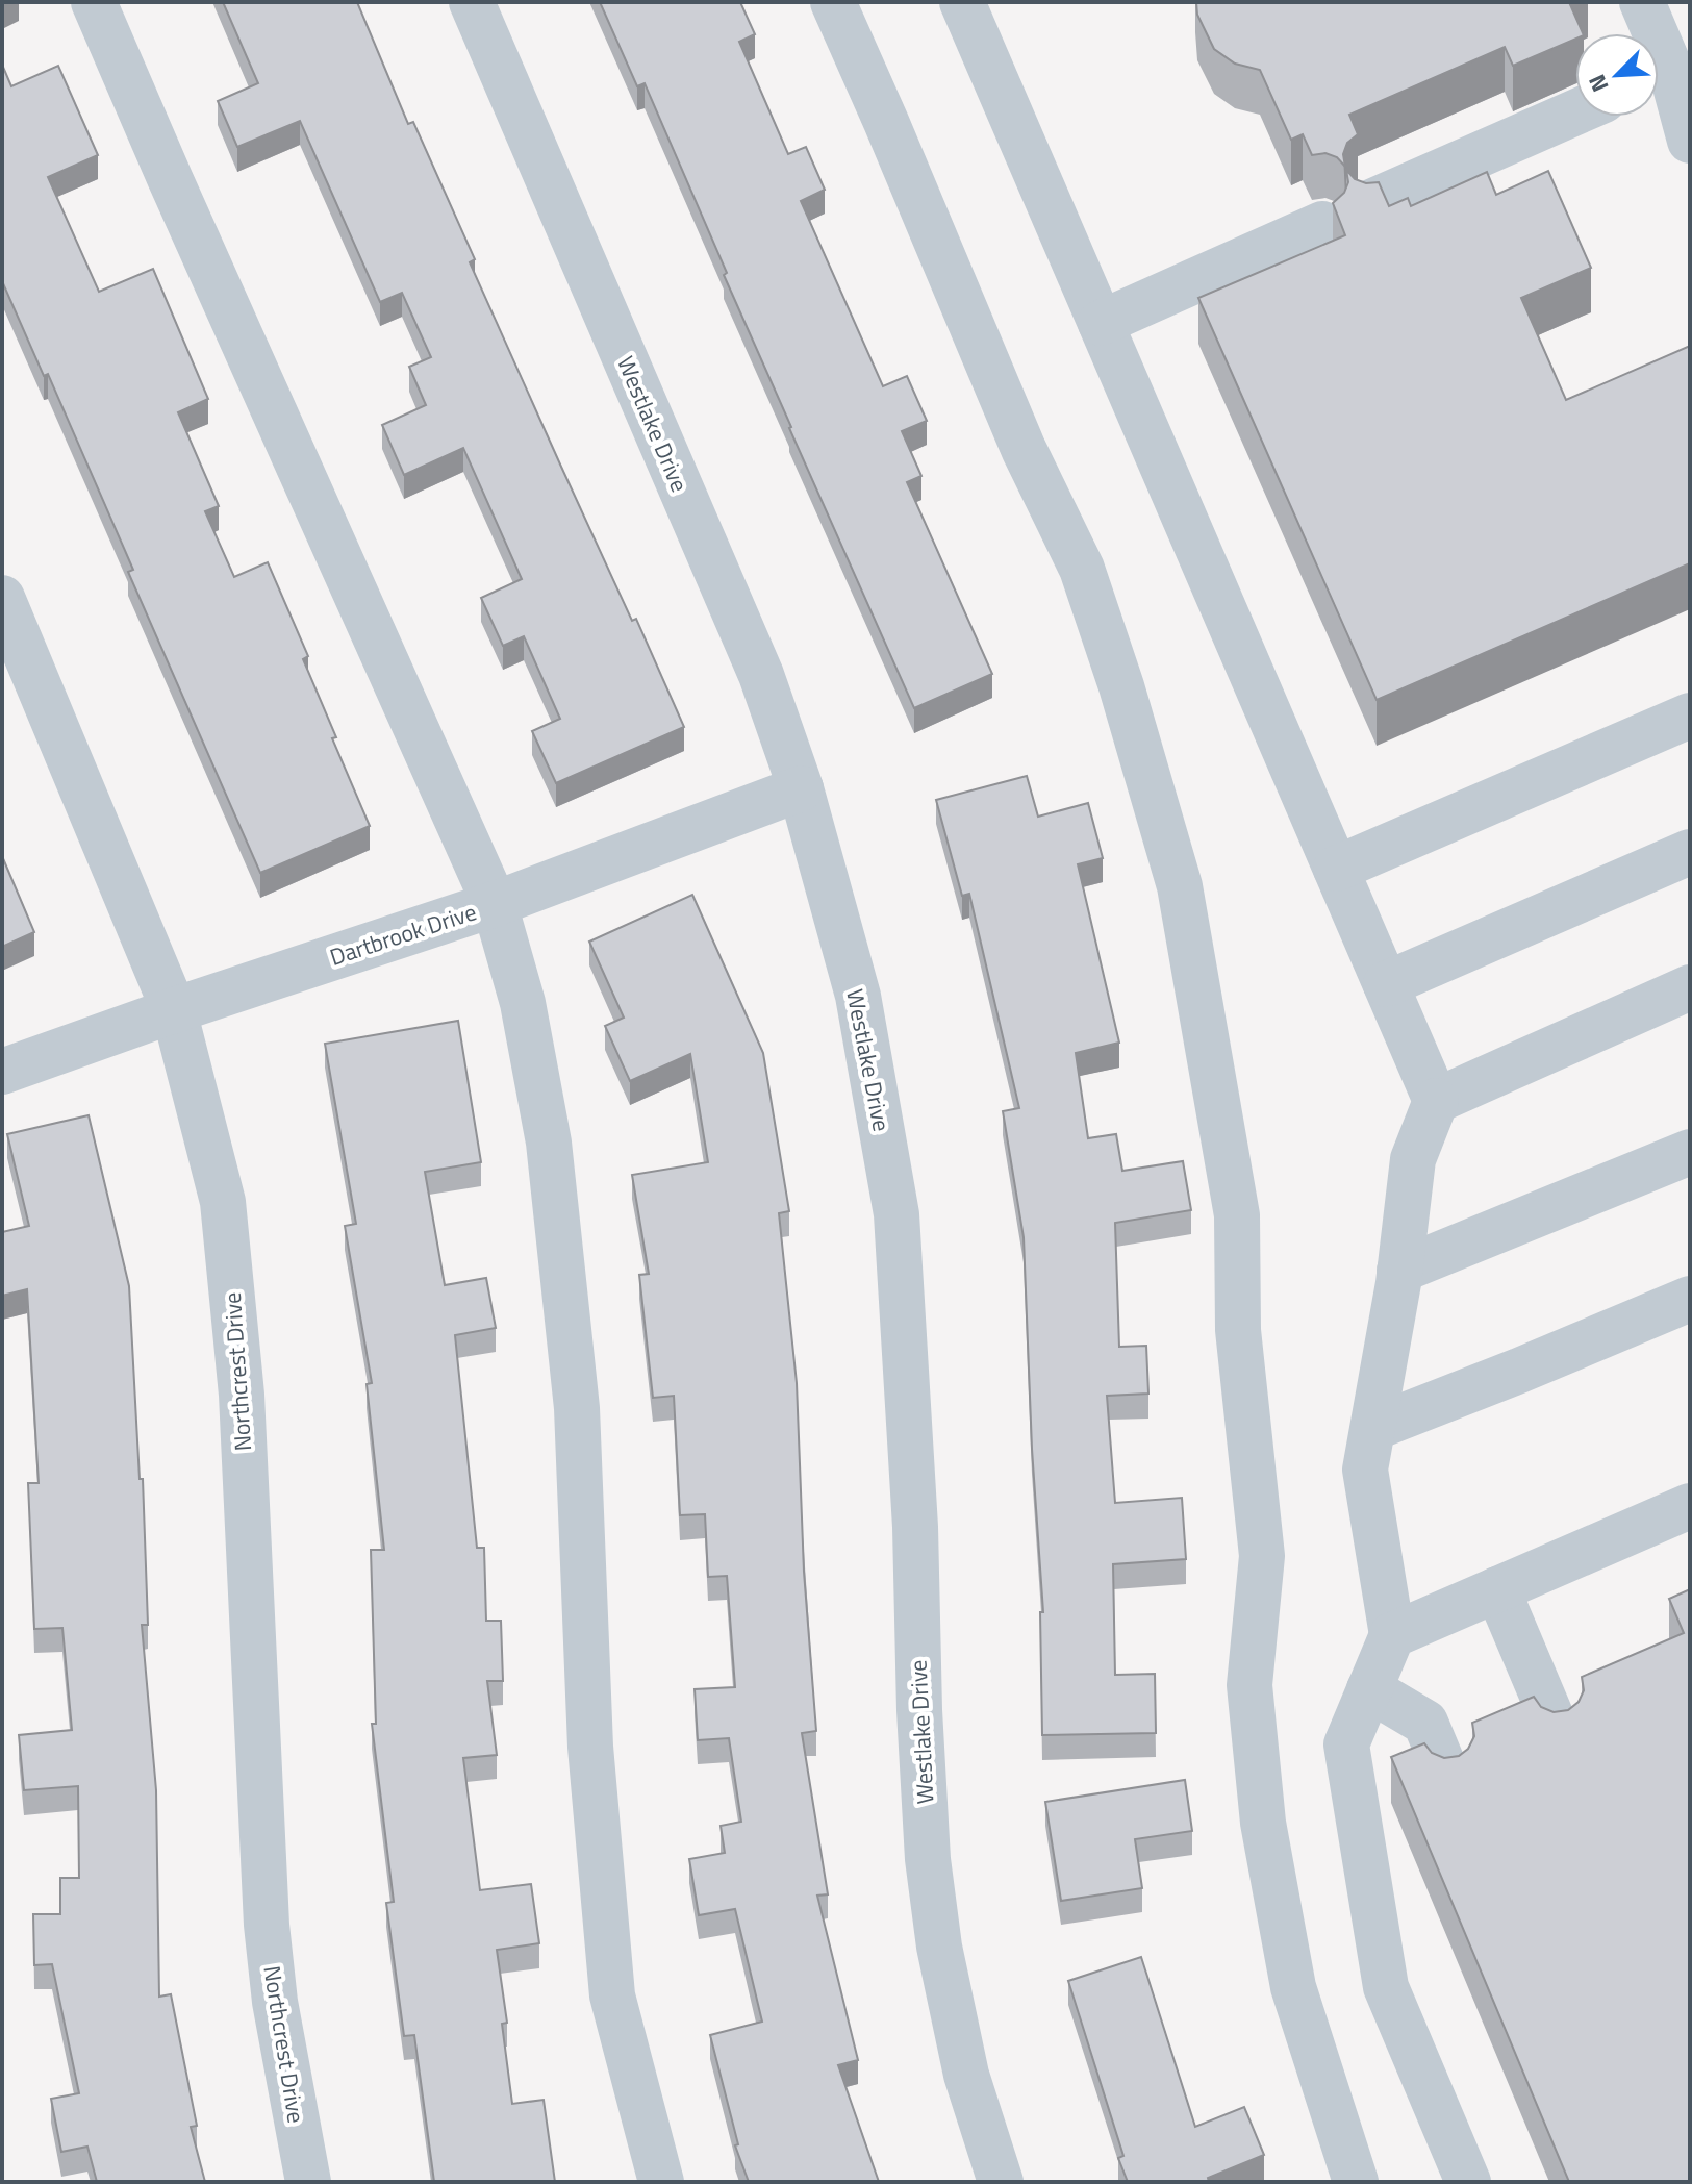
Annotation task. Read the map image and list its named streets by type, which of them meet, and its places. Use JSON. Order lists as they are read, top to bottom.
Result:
{
  "streets": {
    "street": ["Westlake Drive", "Dartbrook Drive", "Northcrest Drive"]
  },
  "crossings": [
    ["Westlake Drive", "Dartbrook Drive"],
    ["Dartbrook Drive", "Northcrest Drive"]
  ],
  "north": "bottom left"
}
